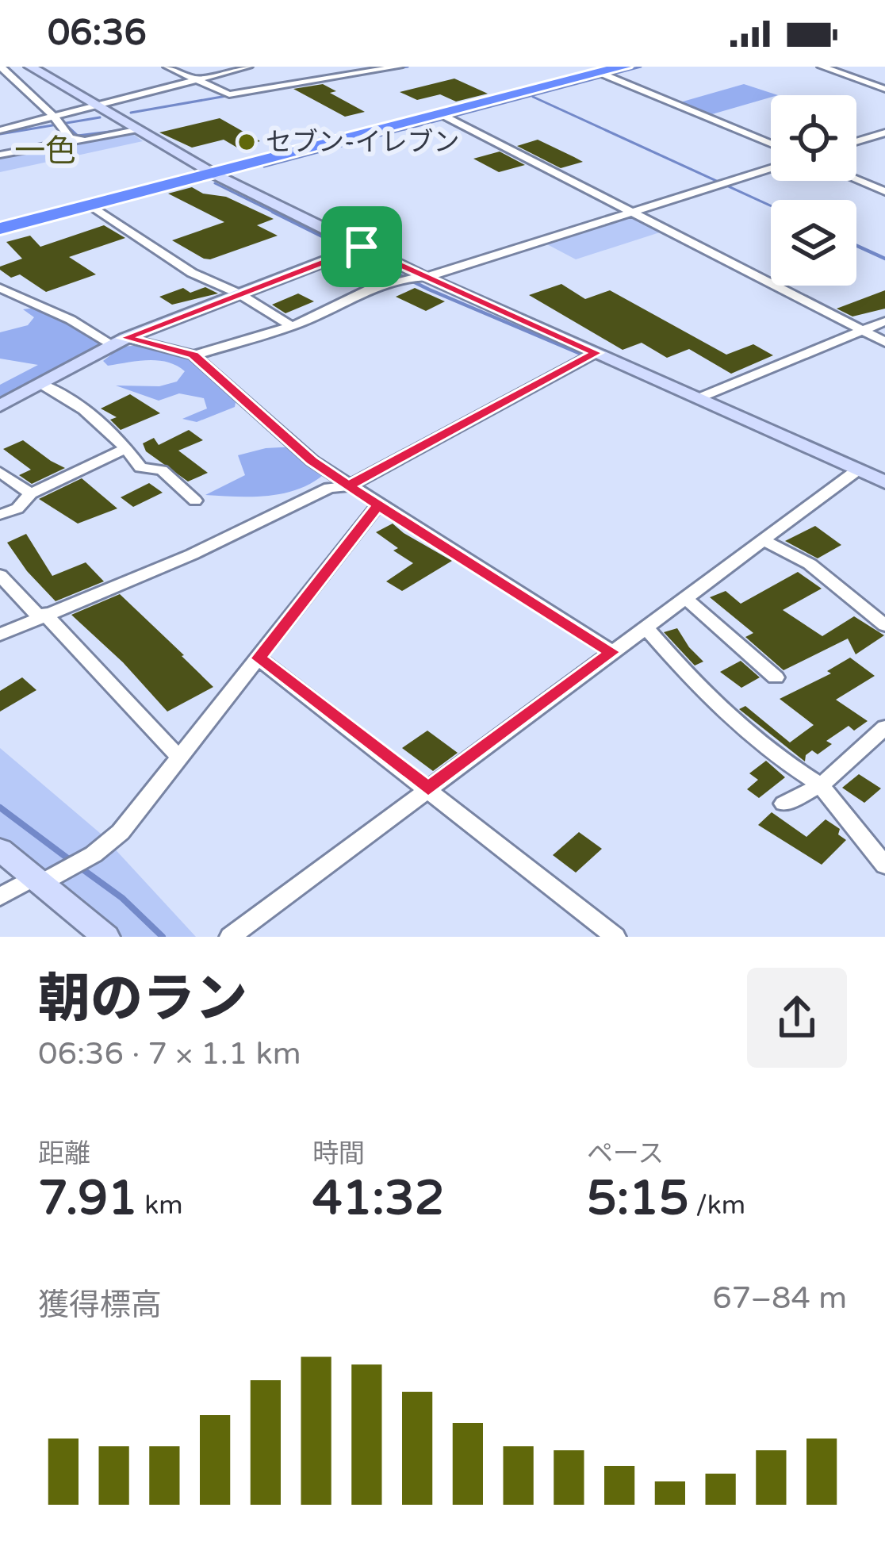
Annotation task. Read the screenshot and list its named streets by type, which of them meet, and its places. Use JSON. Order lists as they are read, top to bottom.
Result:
{
  "districts": ["一色"],
  "places": ["セブン-イレブン"],
  "page": {
    "status": "06:36",
    "heading": ["朝のラン", "06:36 · 7 × 1.1 km"],
    "stats": [
      ["距離", "7.91 km"],
      ["時間", "41:32"],
      ["ペース", "5:15 /km"]
    ],
    "chart": ["獲得標高", "67–84 m"]
  }
}
